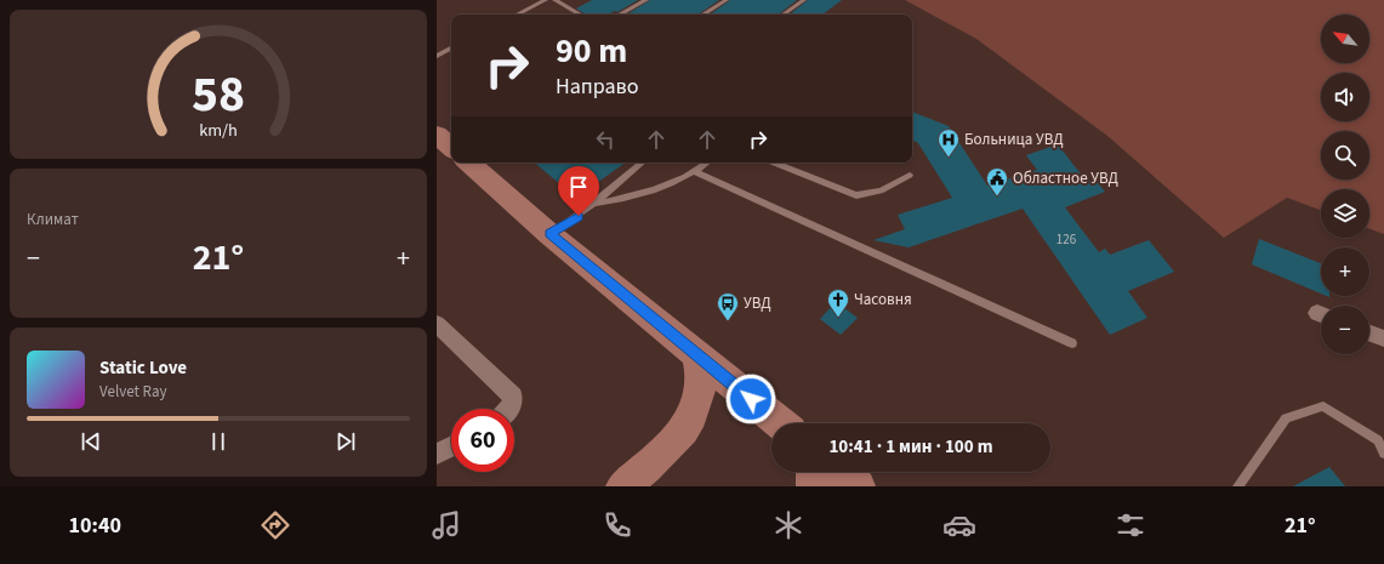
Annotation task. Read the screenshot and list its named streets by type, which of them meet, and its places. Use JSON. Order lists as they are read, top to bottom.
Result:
{
  "places": {
    "hospital": ["Больница УВД"],
    "public building": ["Областное УВД"],
    "church": ["Часовня"],
    "bus stop": ["УВД"]
  },
  "house_numbers": ["126"],
  "north": "top left",
  "page": {
    "map_buttons": ["+", "−"],
    "turn": ["90 m", "Направо"],
    "tile": "Климат",
    "heat": ["−", "21°", "+"],
    "song": ["Static Love", "Velvet Ray"],
    "limit": "60",
    "trip": "10:41 · 1 мин · 100 m",
    "tabs": ["10:40", "21°"],
    "gauge": ["58", "km/h"]
  }
}
